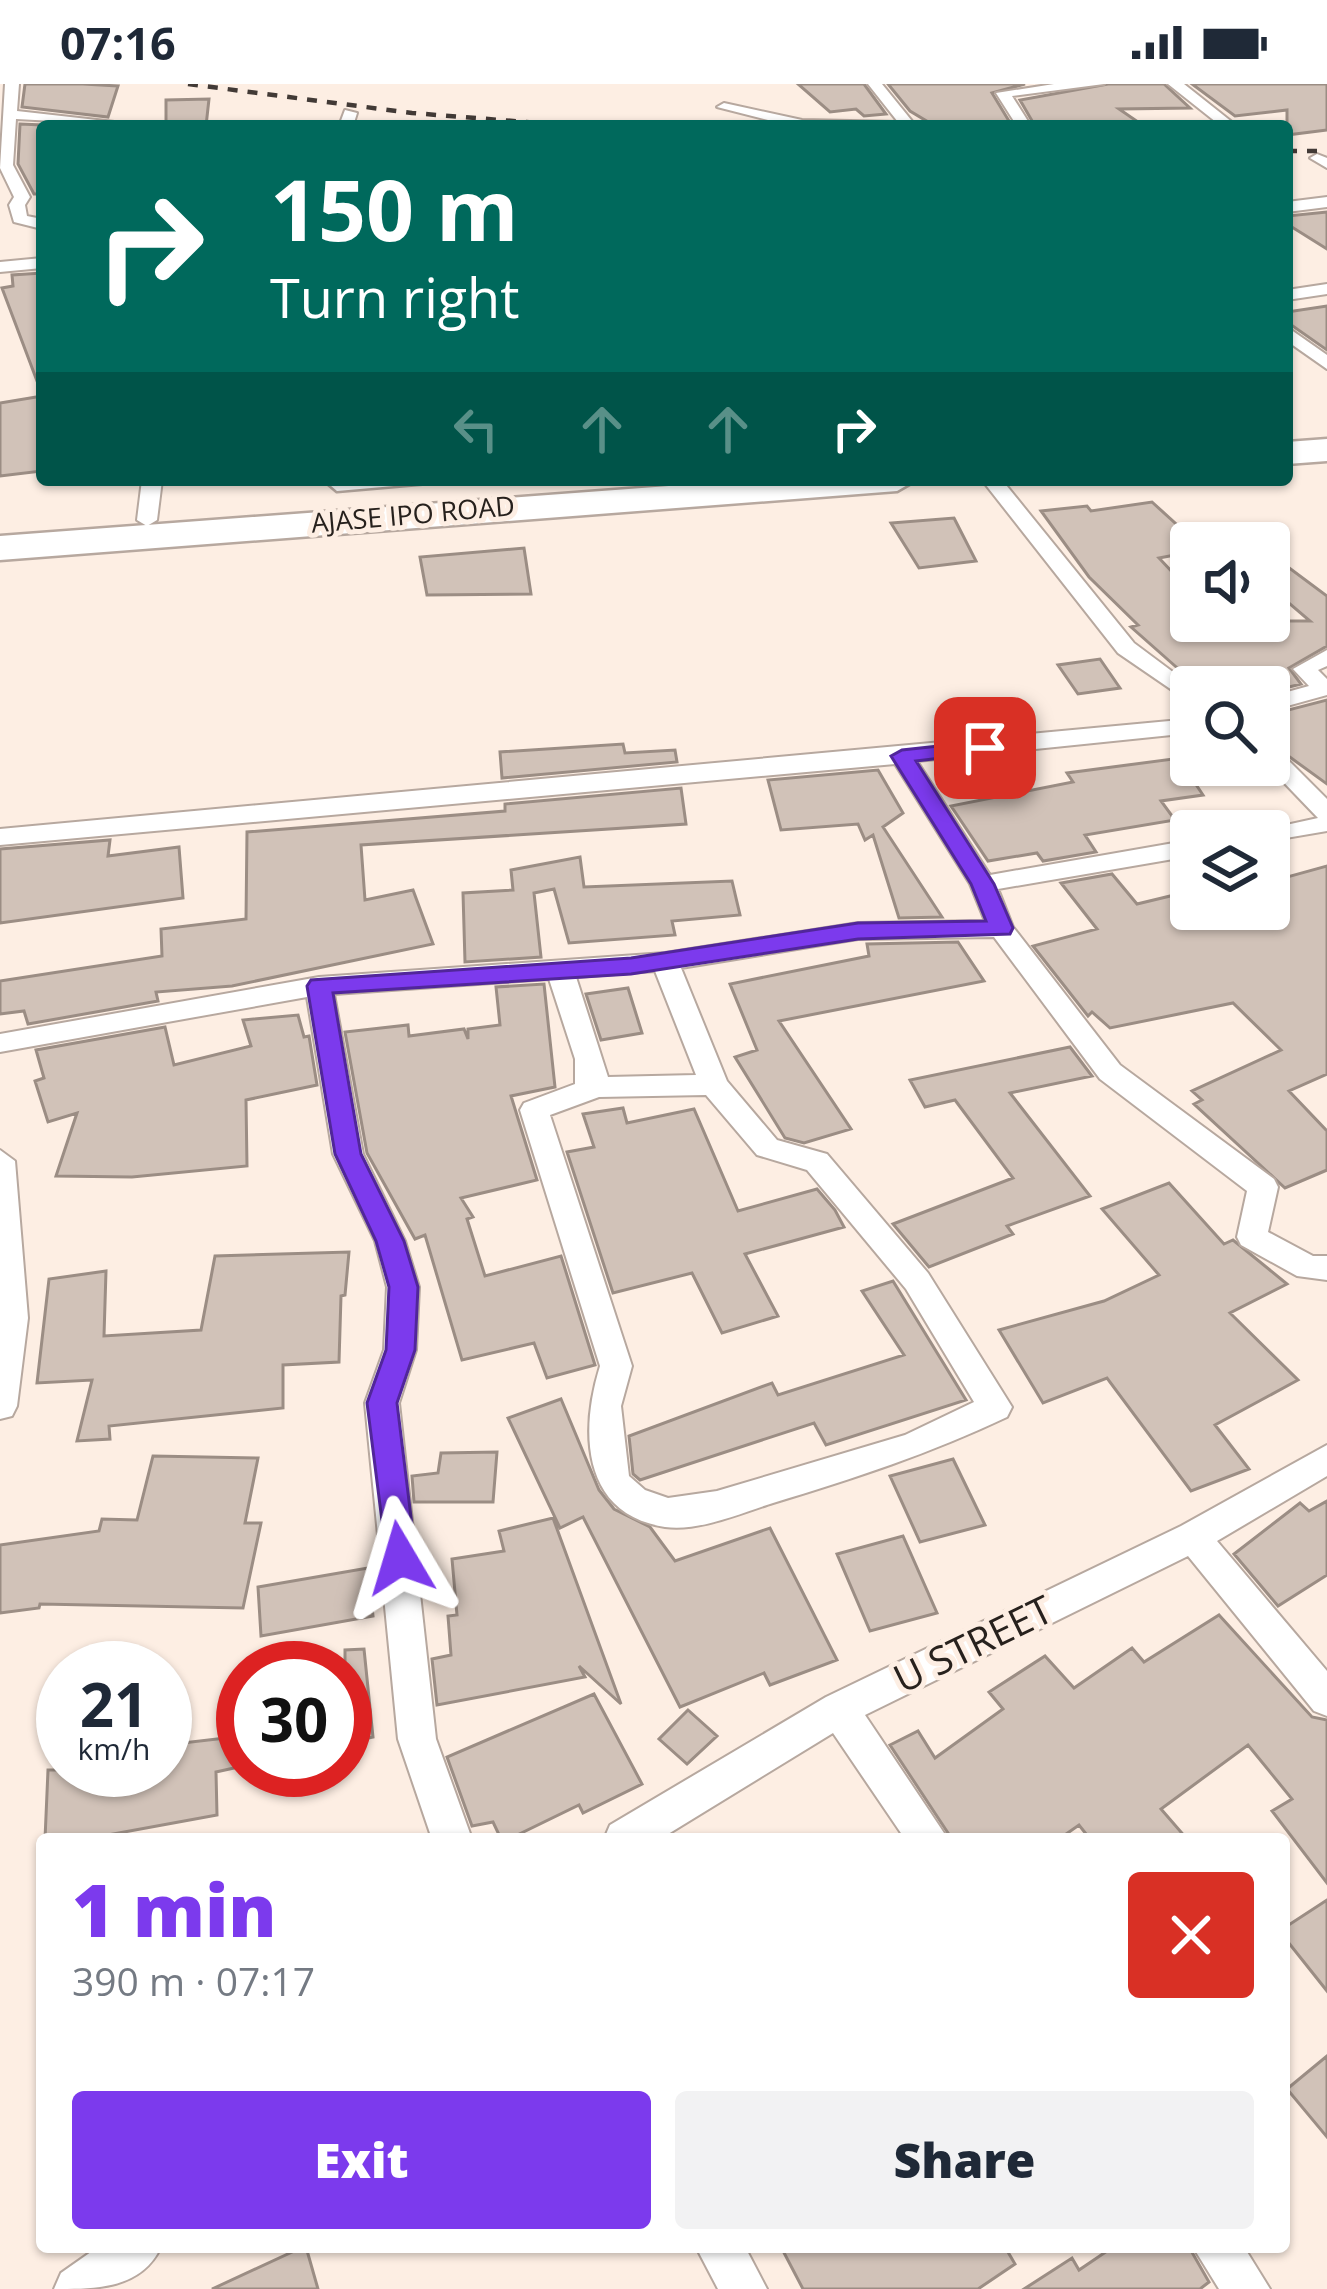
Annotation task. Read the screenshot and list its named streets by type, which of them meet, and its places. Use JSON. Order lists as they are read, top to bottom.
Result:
{
  "streets": {
    "highway": ["AJASE IPO ROAD"],
    "street": ["U STREET"]
  },
  "page": {
    "status": "07:16",
    "turn": ["150 m", "Turn right"],
    "speed": "21 km/h",
    "limit": "30",
    "heading": ["1 min", "390 m · 07:17"],
    "buttons": ["Exit", "Share"]
  }
}
